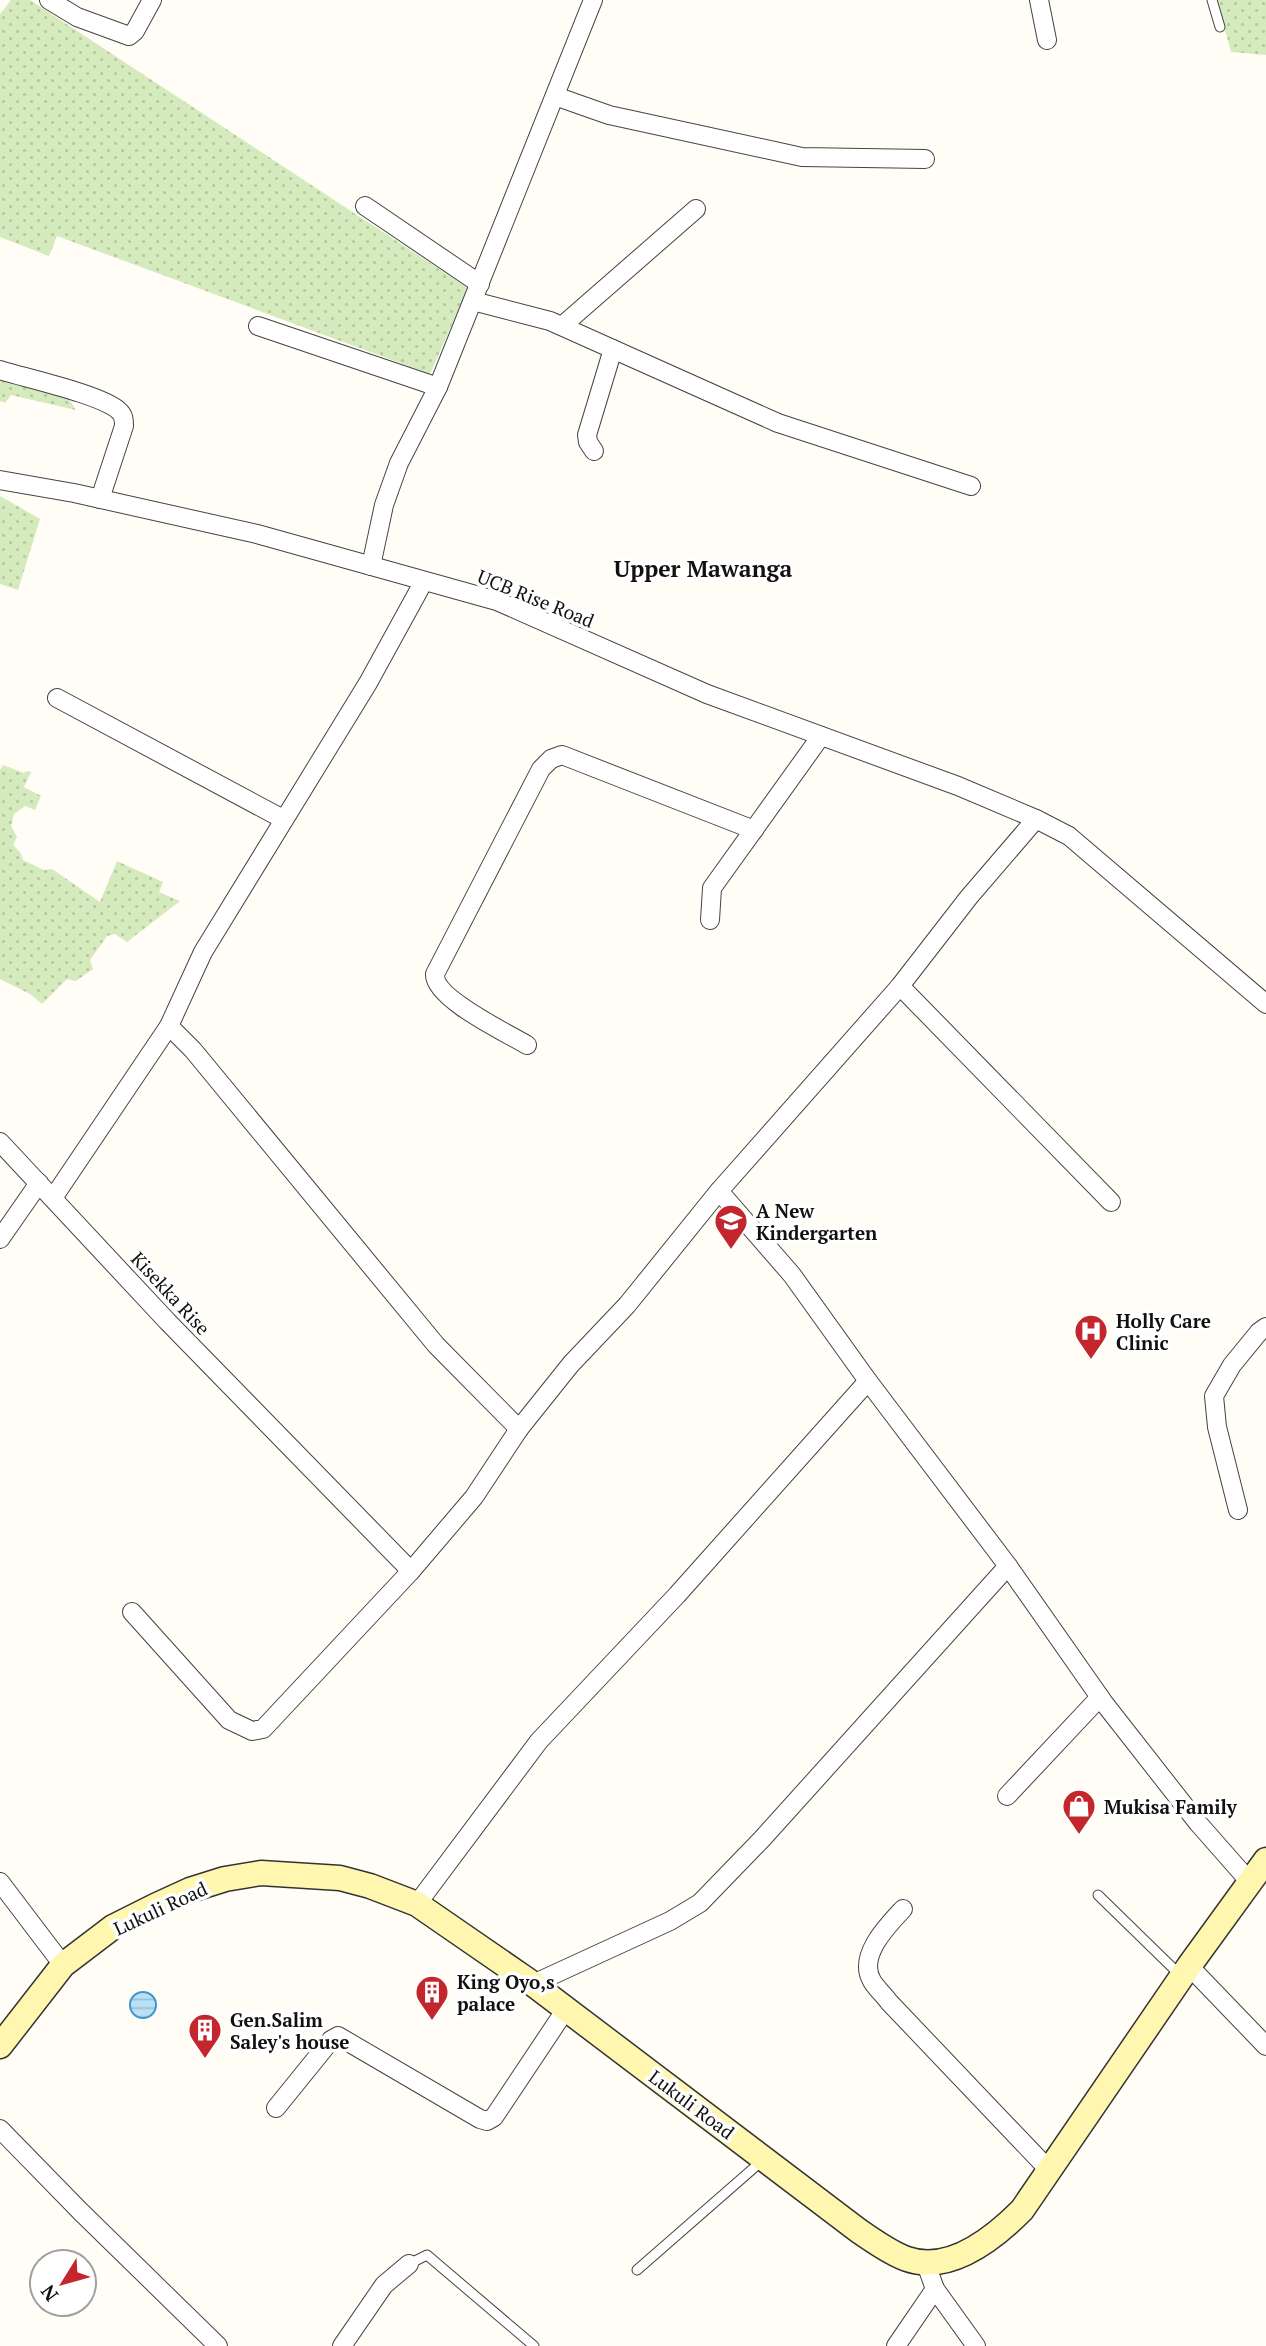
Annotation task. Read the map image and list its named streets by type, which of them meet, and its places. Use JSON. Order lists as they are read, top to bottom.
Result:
{
  "streets": {
    "street": ["UCB Rise Road", "Kisekka Rise", "Lukuli Road"]
  },
  "districts": ["Upper Mawanga"],
  "places": {
    "school or university": ["A New Kindergarten"],
    "hospital": ["Holly Care Clinic"],
    "shop": ["Mukisa Family"],
    "building": ["King Oyo,s palace", "Gen.Salim Saley's house"]
  },
  "north": "bottom left"
}
